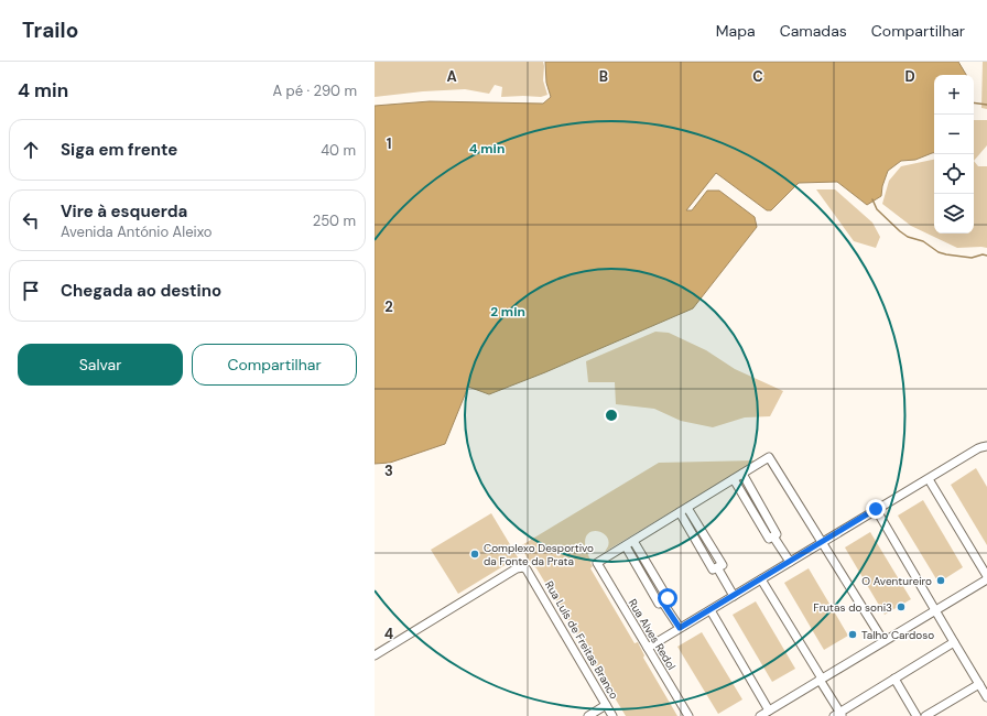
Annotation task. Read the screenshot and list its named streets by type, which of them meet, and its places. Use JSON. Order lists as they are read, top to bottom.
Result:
{
  "streets": {
    "street": ["Rua Alves Redol", "Rua Luís de Freitas Branco"]
  },
  "places": [
    "Complexo Desportivo da Fonte da Prata",
    "O Aventureiro",
    "Frutas do soni3",
    "Talho Cardoso"
  ],
  "page": {
    "header": "Trailo",
    "nav": ["Mapa", "Camadas", "Compartilhar"],
    "heading": ["4 min", "A pé · 290 m"],
    "map_buttons": ["+", "−"],
    "list": [
      ["Siga em frente", "40 m"],
      ["Vire à esquerda", "Avenida António Aleixo", "250 m"],
      "Chegada ao destino"
    ],
    "buttons": ["Salvar", "Compartilhar"]
  },
  "grid": {
    "columns": [
      "A",
      "B",
      "C",
      "D"
    ],
    "rows": [
      "1",
      "2",
      "3",
      "4"
    ]
  },
  "rings": ["4 min", "2 min"]
}
